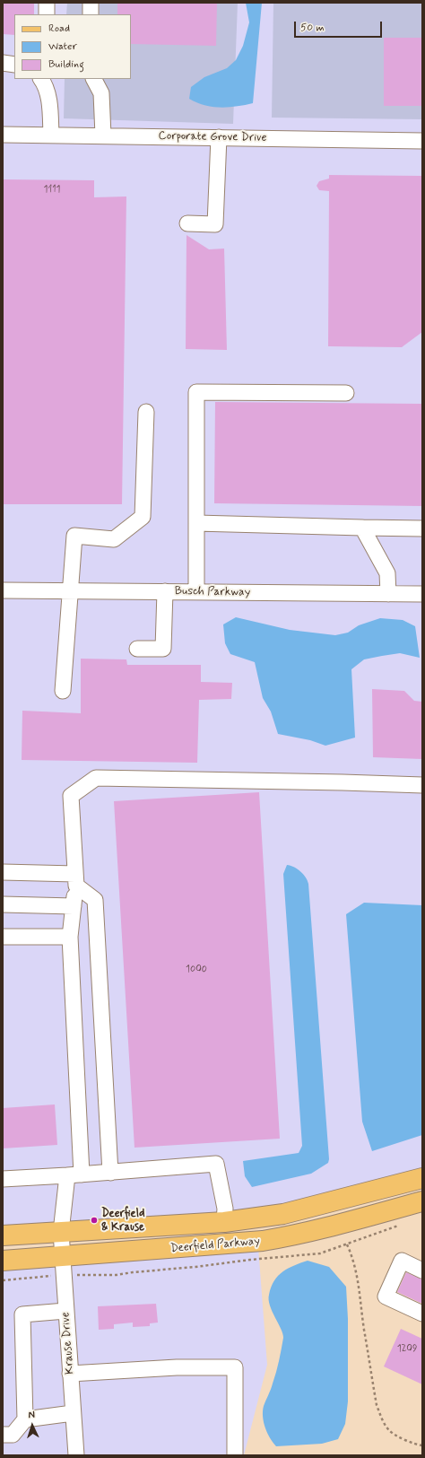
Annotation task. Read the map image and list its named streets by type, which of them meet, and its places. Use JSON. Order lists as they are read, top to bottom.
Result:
{
  "streets": {
    "main road": ["Deerfield Parkway"],
    "street": ["Corporate Grove Drive", "Busch Parkway", "Krause Drive"]
  },
  "crossings": [
    ["Deerfield Parkway", "Krause Drive"]
  ],
  "places": ["Deerfield & Krause"],
  "house_numbers": ["1111", "1000", "1209"],
  "legend": ["Road", "Water", "Building"],
  "scale_bar": "50 m",
  "north": "top"
}
